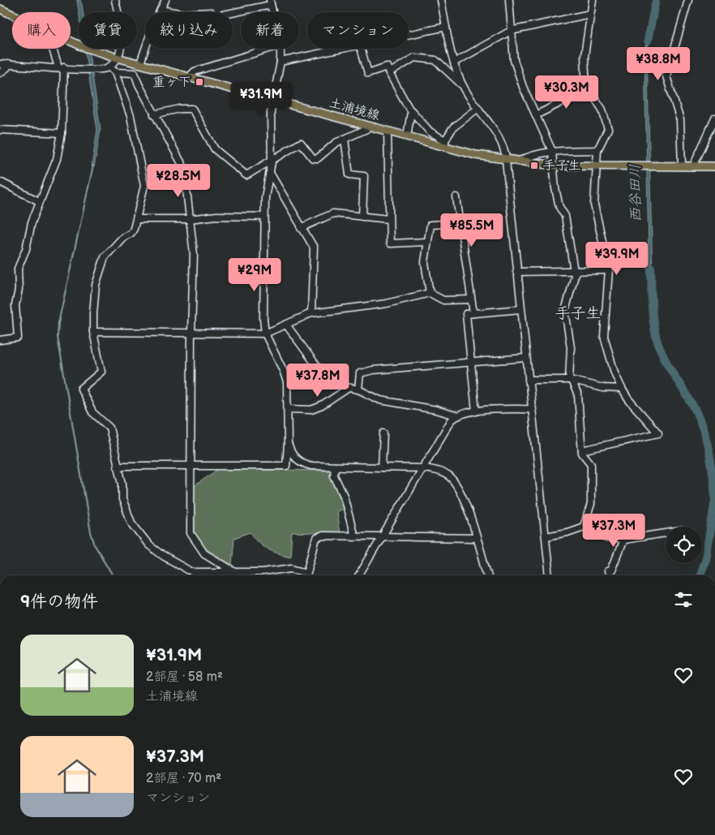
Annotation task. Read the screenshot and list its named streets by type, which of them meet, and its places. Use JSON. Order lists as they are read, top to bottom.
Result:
{
  "streets": {
    "main road": ["土浦境線"]
  },
  "districts": ["手子生"],
  "water": ["西谷田川"],
  "places": {
    "transit": ["重ヶ下", "手子生"]
  },
  "page": {
    "chip": [
      "購入",
      "賃貸",
      "絞り込み",
      "新着",
      "マンション"
    ],
    "price": [
      "¥38.8M",
      "¥30.3M",
      "¥31.9M",
      "¥28.5M",
      "¥85.5M",
      "¥39.9M",
      "¥29M",
      "¥37.8M",
      "¥37.3M"
    ],
    "heading": "9件の物件",
    "list": [
      {
        "name": "¥31.9M",
        "note": "2部屋 · 58 m² · 土浦境線"
      },
      {
        "name": "¥37.3M",
        "note": "2部屋 · 70 m² · マンション"
      }
    ]
  }
}
